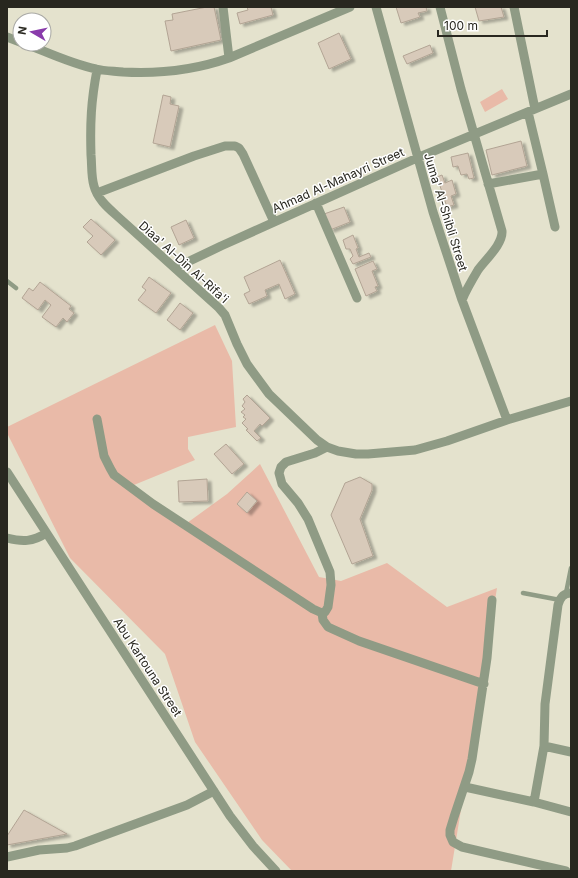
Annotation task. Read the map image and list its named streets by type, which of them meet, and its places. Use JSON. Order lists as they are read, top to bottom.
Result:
{
  "streets": {
    "street": [
      "Ahmad Al-Mahayri Street",
      "Juma' Al-Shibli Street",
      "Diaa' Al-Din Al-Rifa'i",
      "Abu Kartouna Street"
    ]
  },
  "crossings": [
    ["Ahmad Al-Mahayri Street", "Juma' Al-Shibli Street"],
    ["Ahmad Al-Mahayri Street", "Diaa' Al-Din Al-Rifa'i"]
  ],
  "scale_bar": "100 m",
  "north": "left"
}
